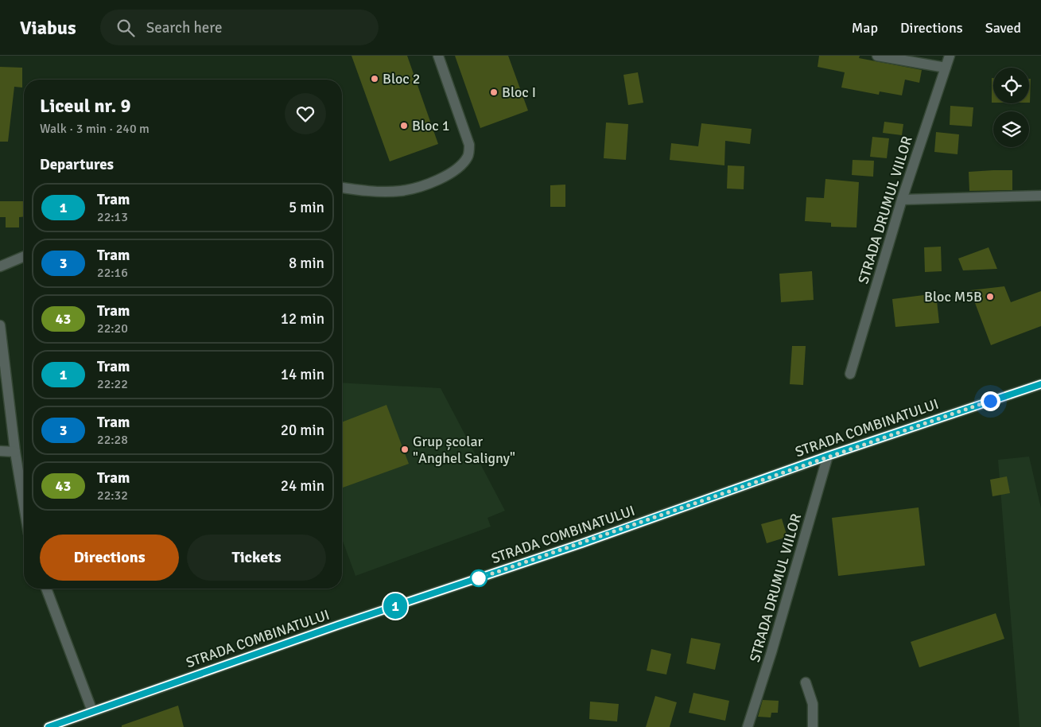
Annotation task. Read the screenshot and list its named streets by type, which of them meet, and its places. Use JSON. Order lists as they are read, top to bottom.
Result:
{
  "streets": {
    "main road": ["STRADA COMBINATULUI"],
    "street": ["STRADA DRUMUL VIILOR"]
  },
  "crossings": [
    ["STRADA DRUMUL VIILOR", "STRADA COMBINATULUI"]
  ],
  "places": [
    "Bloc 2",
    "Bloc I",
    "Bloc 1",
    "Bloc M5B",
    "Grup școlar \"Anghel Saligny\""
  ],
  "lines": ["tram line 1"],
  "page": {
    "header": "Viabus",
    "search": "Search here",
    "nav": ["Map", "Directions", "Saved"],
    "on_map": "1",
    "heading": [
      ["Liceul nr. 9", "Walk · 3 min · 240 m"],
      "Departures"
    ],
    "list": [
      {
        "mark": "1",
        "name": "Tram",
        "note": "22:13",
        "value": "5 min"
      },
      {
        "mark": "3",
        "name": "Tram",
        "note": "22:16",
        "value": "8 min"
      },
      {
        "mark": "43",
        "name": "Tram",
        "note": "22:20",
        "value": "12 min"
      },
      {
        "mark": "1",
        "name": "Tram",
        "note": "22:22",
        "value": "14 min"
      },
      {
        "mark": "3",
        "name": "Tram",
        "note": "22:28",
        "value": "20 min"
      },
      {
        "mark": "43",
        "name": "Tram",
        "note": "22:32",
        "value": "24 min"
      }
    ],
    "buttons": ["Directions", "Tickets"]
  }
}
